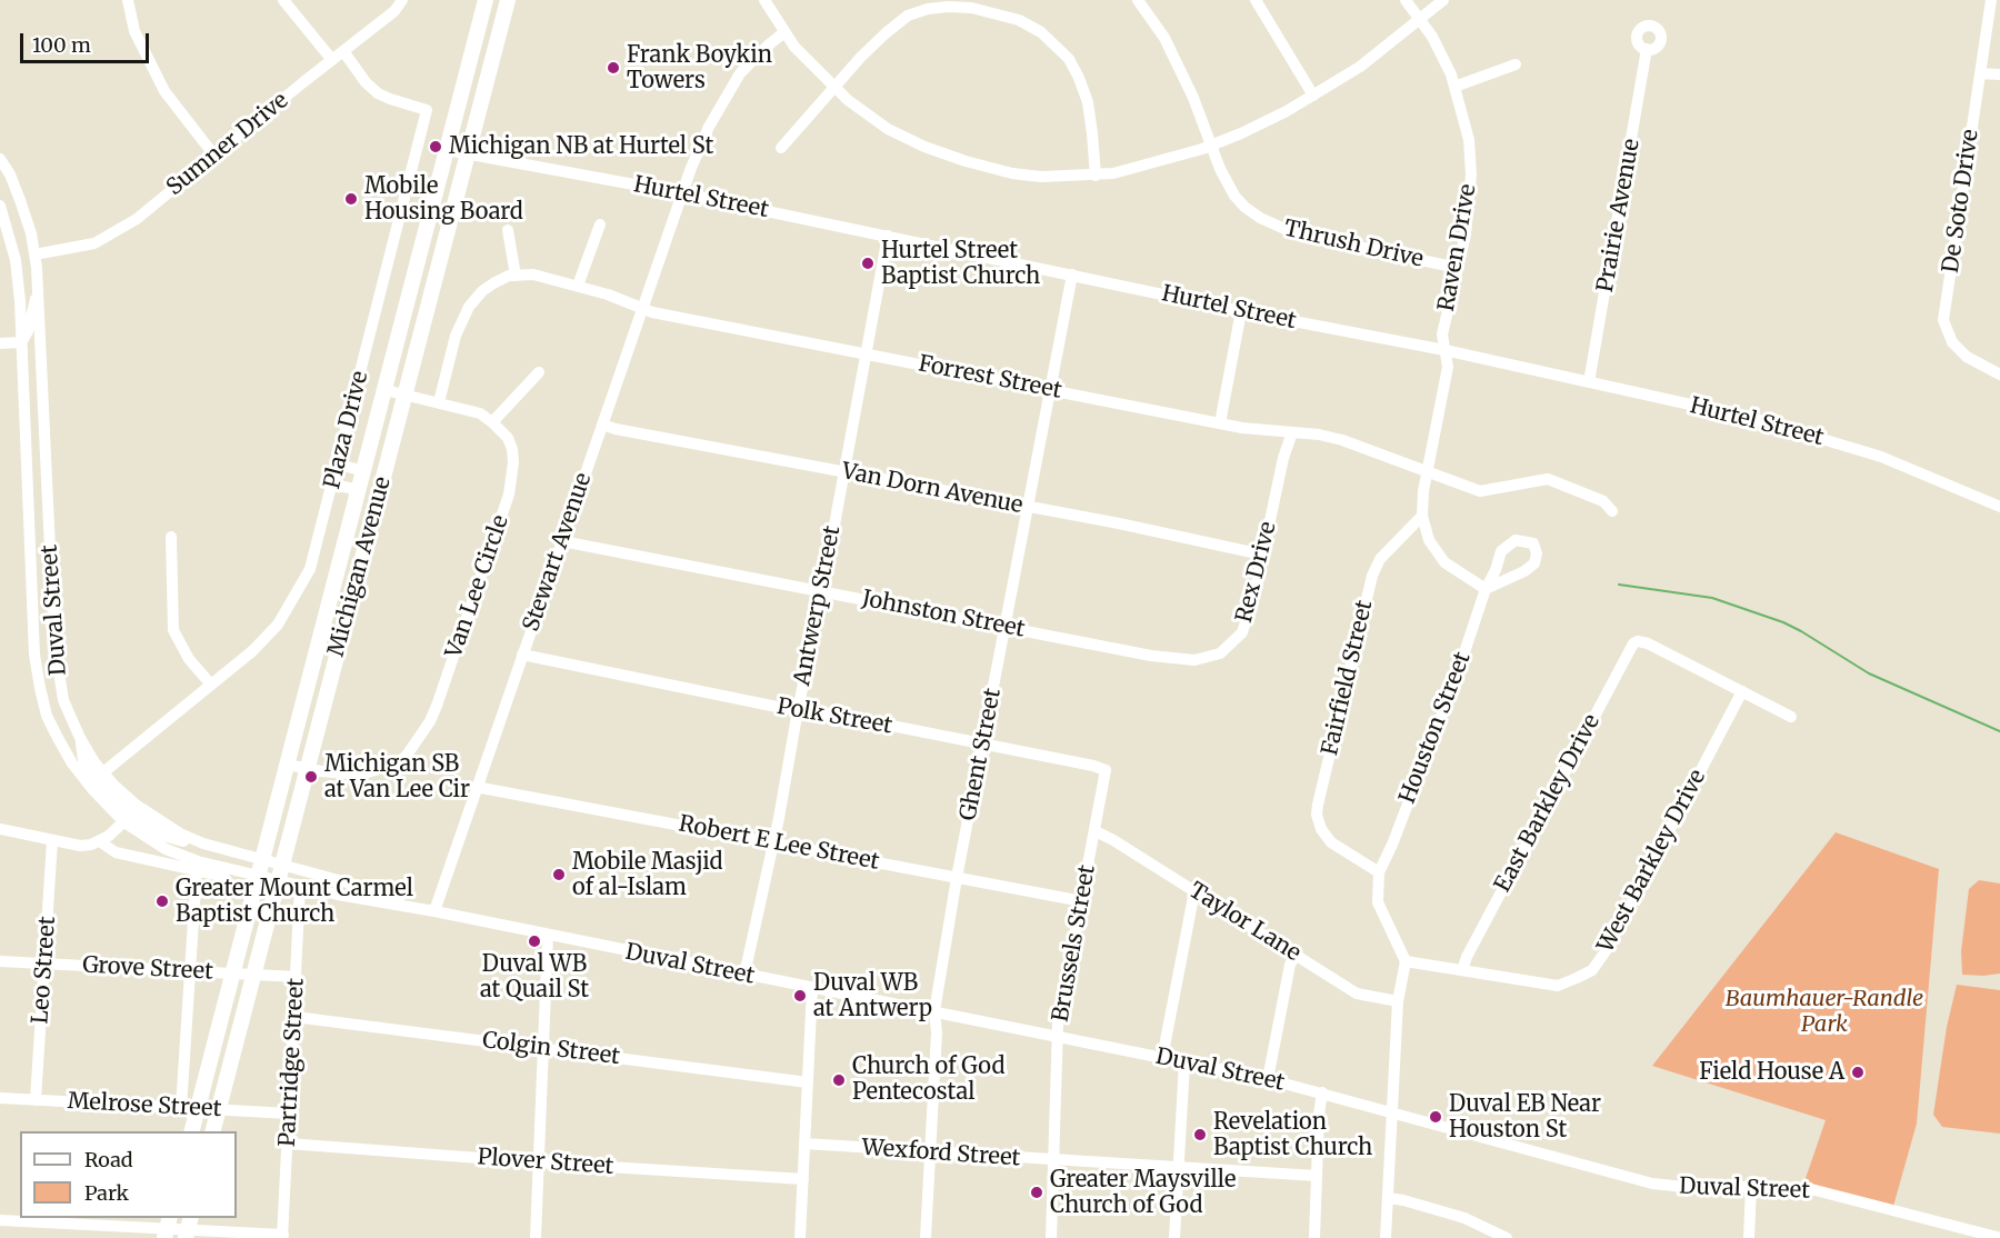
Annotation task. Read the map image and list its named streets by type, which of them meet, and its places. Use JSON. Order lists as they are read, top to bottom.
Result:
{
  "streets": {
    "main road": ["Michigan Avenue"],
    "street": [
      "Sumner Drive",
      "Hurtel Street",
      "De Soto Drive",
      "Prairie Avenue",
      "Thrush Drive",
      "Raven Drive",
      "Forrest Street",
      "Plaza Drive",
      "Van Dorn Avenue",
      "Stewart Avenue",
      "Rex Drive",
      "Van Lee Circle",
      "Antwerp Street",
      "Duval Street",
      "Johnston Street",
      "Fairfield Street",
      "Polk Street",
      "Houston Street",
      "Ghent Street",
      "East Barkley Drive",
      "Robert E Lee Street",
      "West Barkley Drive",
      "Taylor Lane",
      "Brussels Street",
      "Grove Street",
      "Leo Street",
      "Colgin Street",
      "Partridge Street",
      "Melrose Street",
      "Wexford Street",
      "Plover Street"
    ]
  },
  "crossings": [
    ["Sumner Drive", "Plaza Drive"],
    ["Sumner Drive", "Duval Street"],
    ["Hurtel Street", "Prairie Avenue"],
    ["Hurtel Street", "Raven Drive"],
    ["Hurtel Street", "Stewart Avenue"],
    ["Hurtel Street", "Michigan Avenue"],
    ["Hurtel Street", "Antwerp Street"],
    ["Hurtel Street", "Ghent Street"],
    ["Thrush Drive", "Raven Drive"],
    ["Forrest Street", "Stewart Avenue"],
    ["Forrest Street", "Rex Drive"],
    ["Forrest Street", "Antwerp Street"],
    ["Forrest Street", "Ghent Street"],
    ["Plaza Drive", "Duval Street"],
    ["Van Dorn Avenue", "Stewart Avenue"],
    ["Van Dorn Avenue", "Rex Drive"],
    ["Van Dorn Avenue", "Antwerp Street"],
    ["Van Dorn Avenue", "Ghent Street"],
    ["Stewart Avenue", "Duval Street"],
    ["Stewart Avenue", "Johnston Street"],
    ["Stewart Avenue", "Polk Street"],
    ["Stewart Avenue", "Robert E Lee Street"],
    ["Michigan Avenue", "Van Lee Circle"],
    ["Michigan Avenue", "Duval Street"],
    ["Michigan Avenue", "Grove Street"],
    ["Michigan Avenue", "Melrose Street"],
    ["Rex Drive", "Johnston Street"],
    ["Antwerp Street", "Duval Street"],
    ["Antwerp Street", "Johnston Street"],
    ["Antwerp Street", "Polk Street"],
    ["Antwerp Street", "Robert E Lee Street"],
    ["Duval Street", "Ghent Street"],
    ["Duval Street", "Brussels Street"],
    ["Duval Street", "Partridge Street"],
    ["Johnston Street", "Ghent Street"],
    ["Fairfield Street", "Houston Street"],
    ["Polk Street", "Ghent Street"],
    ["Polk Street", "Brussels Street"],
    ["Houston Street", "West Barkley Drive"],
    ["Ghent Street", "Robert E Lee Street"],
    ["Ghent Street", "Wexford Street"],
    ["East Barkley Drive", "West Barkley Drive"],
    ["Robert E Lee Street", "Brussels Street"],
    ["Taylor Lane", "Brussels Street"],
    ["Brussels Street", "Wexford Street"],
    ["Grove Street", "Leo Street"],
    ["Grove Street", "Partridge Street"],
    ["Leo Street", "Melrose Street"],
    ["Colgin Street", "Partridge Street"],
    ["Partridge Street", "Melrose Street"],
    ["Partridge Street", "Plover Street"]
  ],
  "parks": ["Baumhauer-Randle Park"],
  "places": [
    "Frank Boykin Towers",
    "Michigan NB at Hurtel St",
    "Mobile Housing Board",
    "Hurtel Street Baptist Church",
    "Michigan SB at Van Lee Cir",
    "Mobile Masjid of al-Islam",
    "Greater Mount Carmel Baptist Church",
    "Duval WB at Quail St",
    "Duval WB at Antwerp",
    "Field House A",
    "Church of God Pentecostal",
    "Duval EB Near Houston St",
    "Revelation Baptist Church",
    "Greater Maysville Church of God"
  ],
  "legend": ["Road", "Park"],
  "scale_bar": "100 m"
}
